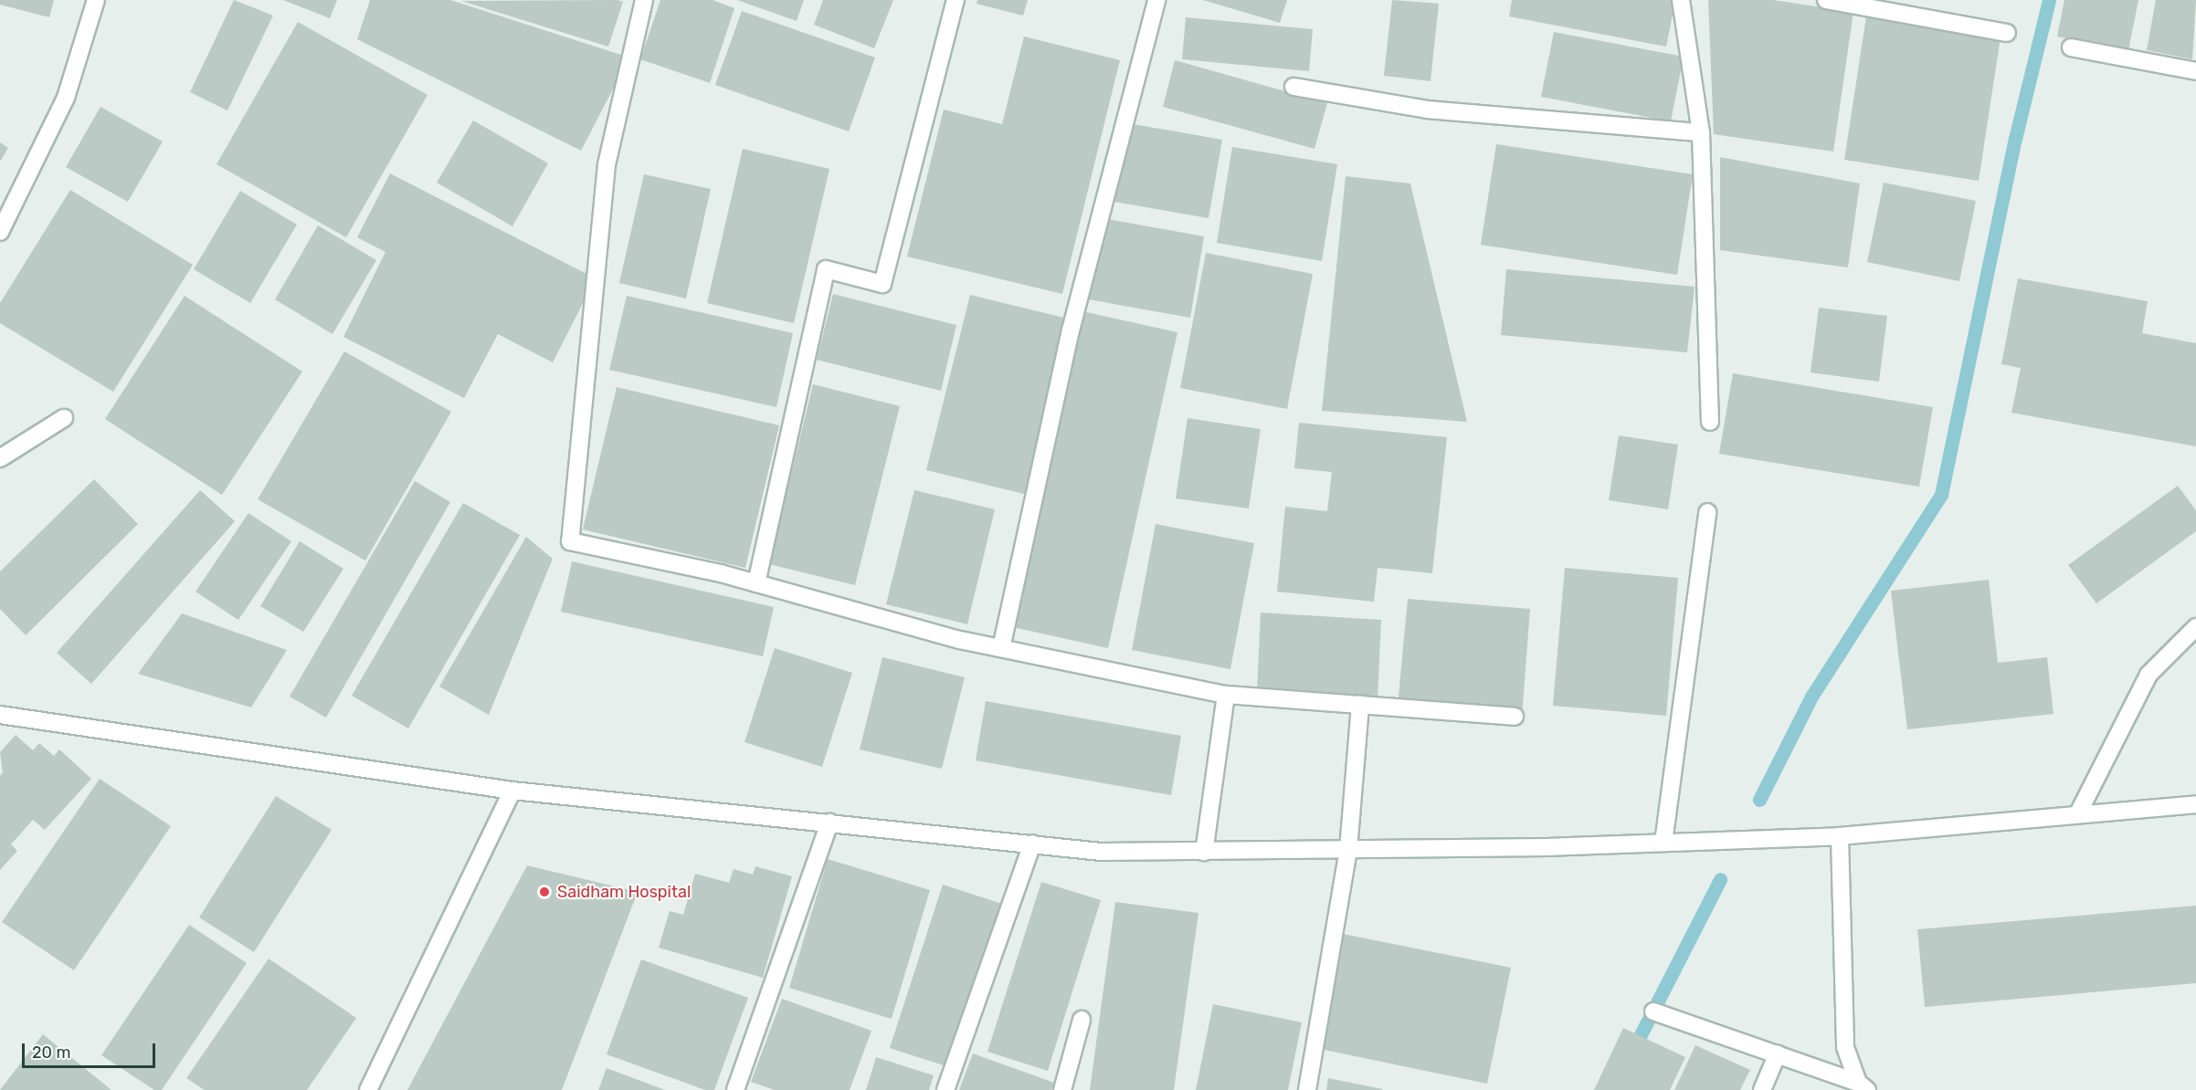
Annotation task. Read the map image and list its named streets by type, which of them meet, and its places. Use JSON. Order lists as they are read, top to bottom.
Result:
{
  "places": ["Saidham Hospital"],
  "scale_bar": "20 m"
}
